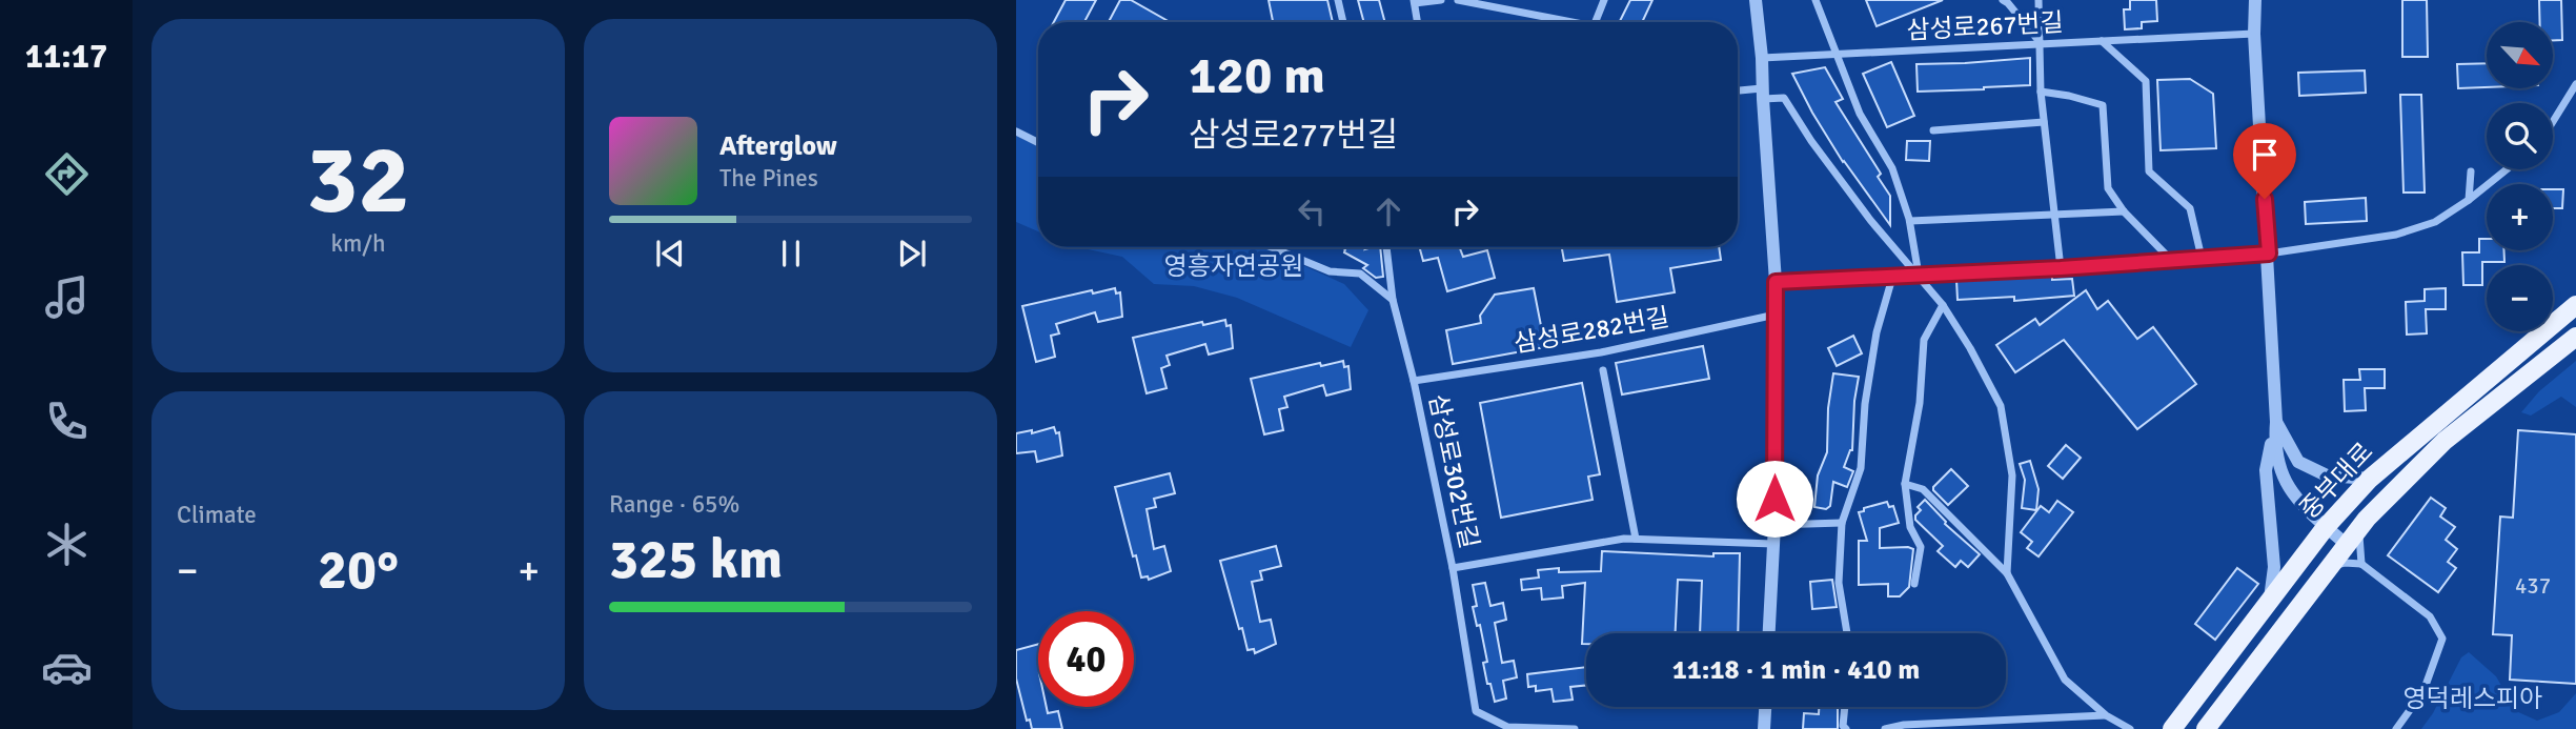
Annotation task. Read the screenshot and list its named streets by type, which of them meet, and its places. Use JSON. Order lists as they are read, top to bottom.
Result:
{
  "streets": {
    "main road": ["중부대로"],
    "street": ["삼성로267번길", "삼성로282번길", "삼성로302번길"]
  },
  "crossings": [
    ["삼성로282번길", "삼성로302번길"]
  ],
  "parks": ["영흥자연공원", "영덕레스피아"],
  "house_numbers": ["437"],
  "north": "bottom right",
  "page": {
    "tabs": "11:17",
    "tile": [
      ["32", "km/h"],
      "Climate",
      ["Range · 65%", "325 km"]
    ],
    "map_buttons": ["+", "−"],
    "turn": ["120 m", "삼성로277번길"],
    "song": ["Afterglow", "The Pines"],
    "heat": ["−", "20°", "+"],
    "limit": "40",
    "trip": "11:18 · 1 min · 410 m"
  }
}
